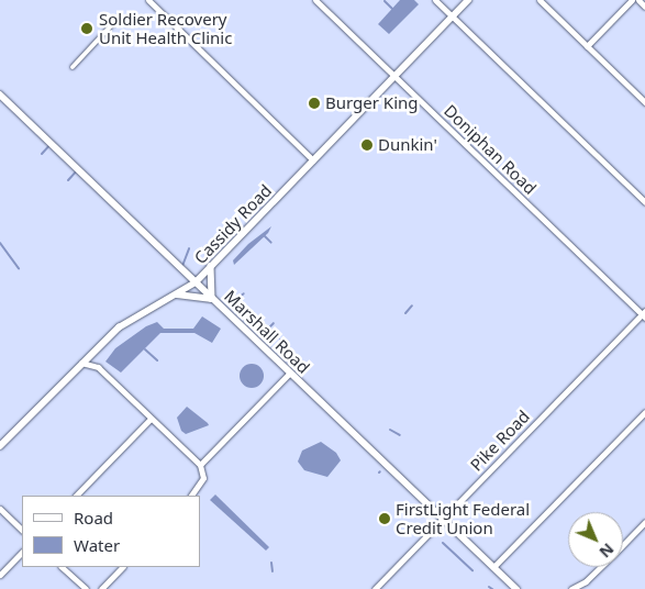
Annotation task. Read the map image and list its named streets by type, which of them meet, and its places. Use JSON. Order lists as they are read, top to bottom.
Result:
{
  "streets": {
    "street": [
      "Doniphan Road",
      "Cassidy Road",
      "Marshall Road",
      "Pike Road"
    ]
  },
  "crossings": [
    ["Doniphan Road", "Cassidy Road"],
    ["Doniphan Road", "Pike Road"],
    ["Cassidy Road", "Marshall Road"],
    ["Marshall Road", "Pike Road"]
  ],
  "places": [
    "Soldier Recovery Unit Health Clinic",
    "Burger King",
    "Dunkin'",
    "FirstLight Federal Credit Union"
  ],
  "legend": ["Road", "Water"],
  "north": "bottom right"
}
